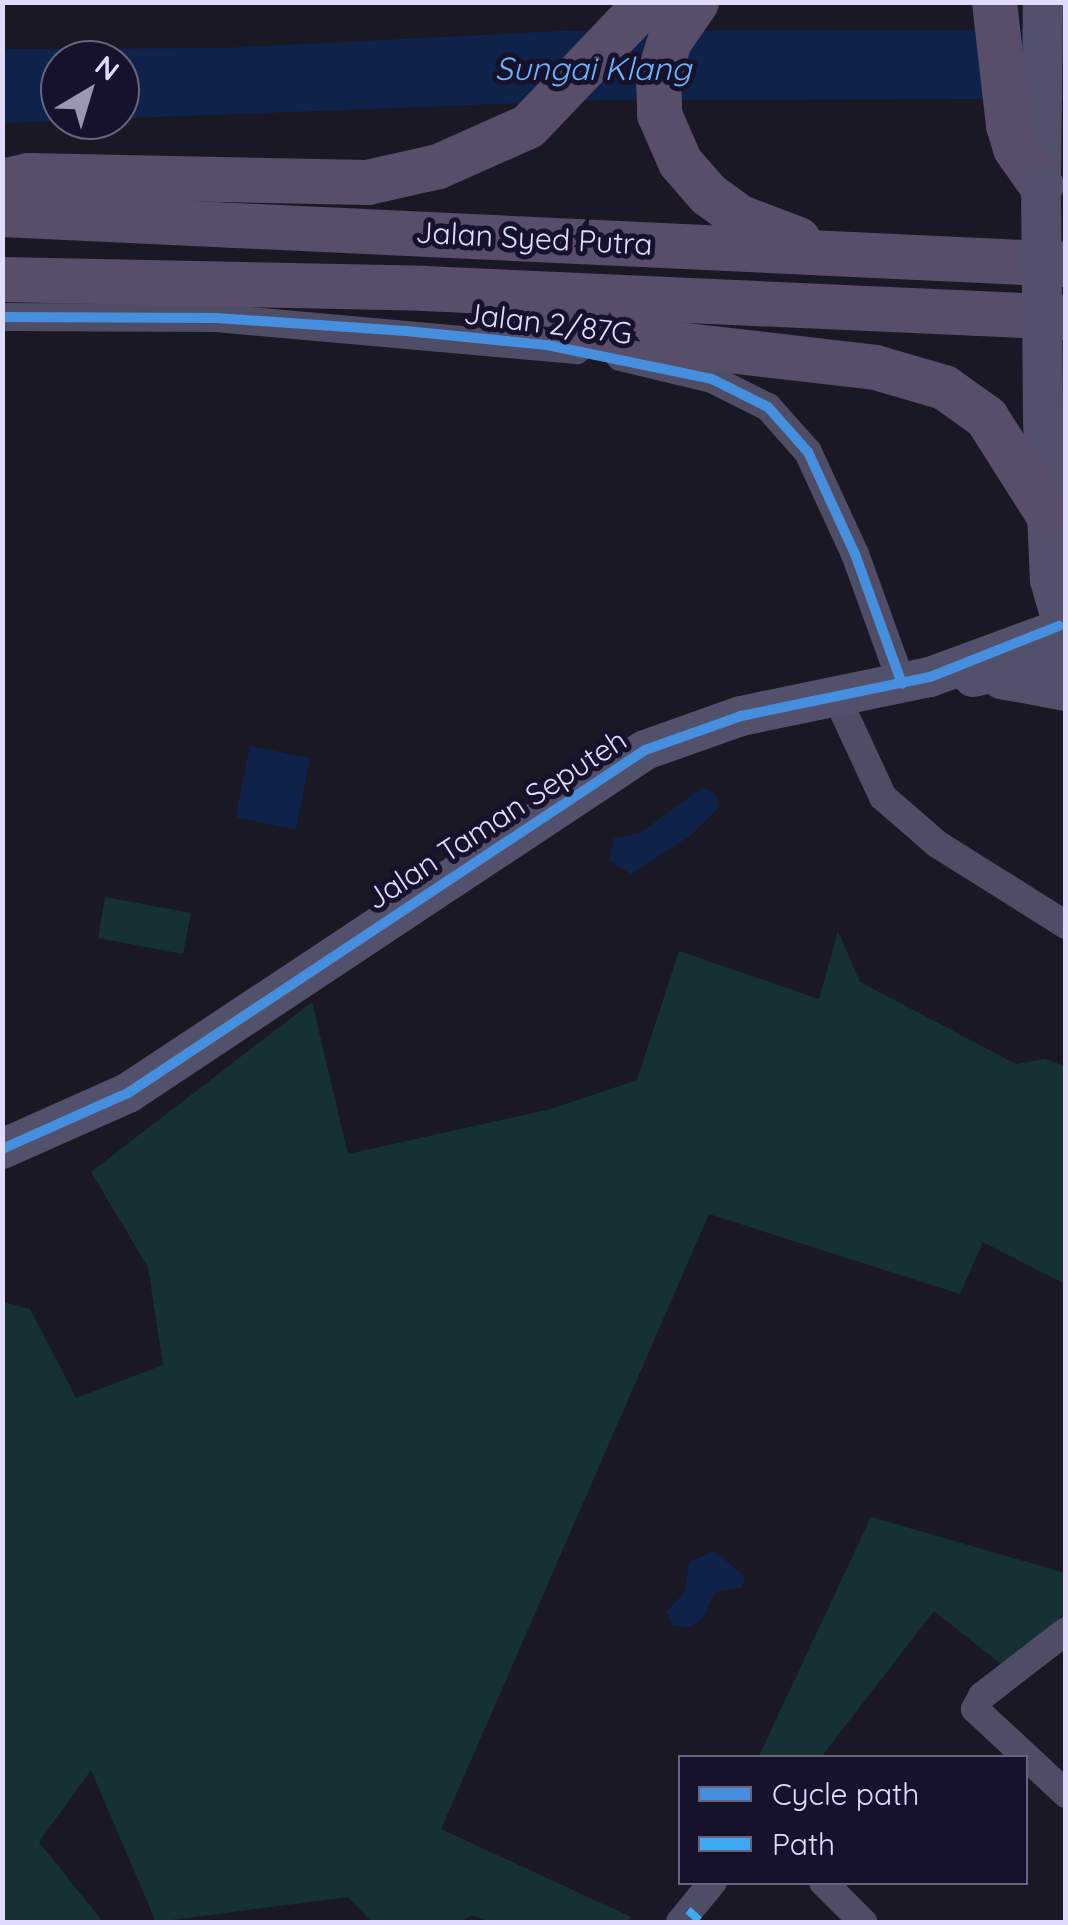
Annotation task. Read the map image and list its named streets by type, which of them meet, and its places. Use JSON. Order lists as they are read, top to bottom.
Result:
{
  "streets": {
    "main road": ["Jalan Syed Putra"],
    "street": ["Jalan 2/87G", "Jalan Taman Seputeh"]
  },
  "crossings": [
    ["Jalan 2/87G", "Jalan Taman Seputeh"]
  ],
  "water": ["Sungai Klang"],
  "legend": ["Cycle path", "Path"],
  "north": "top right"
}
